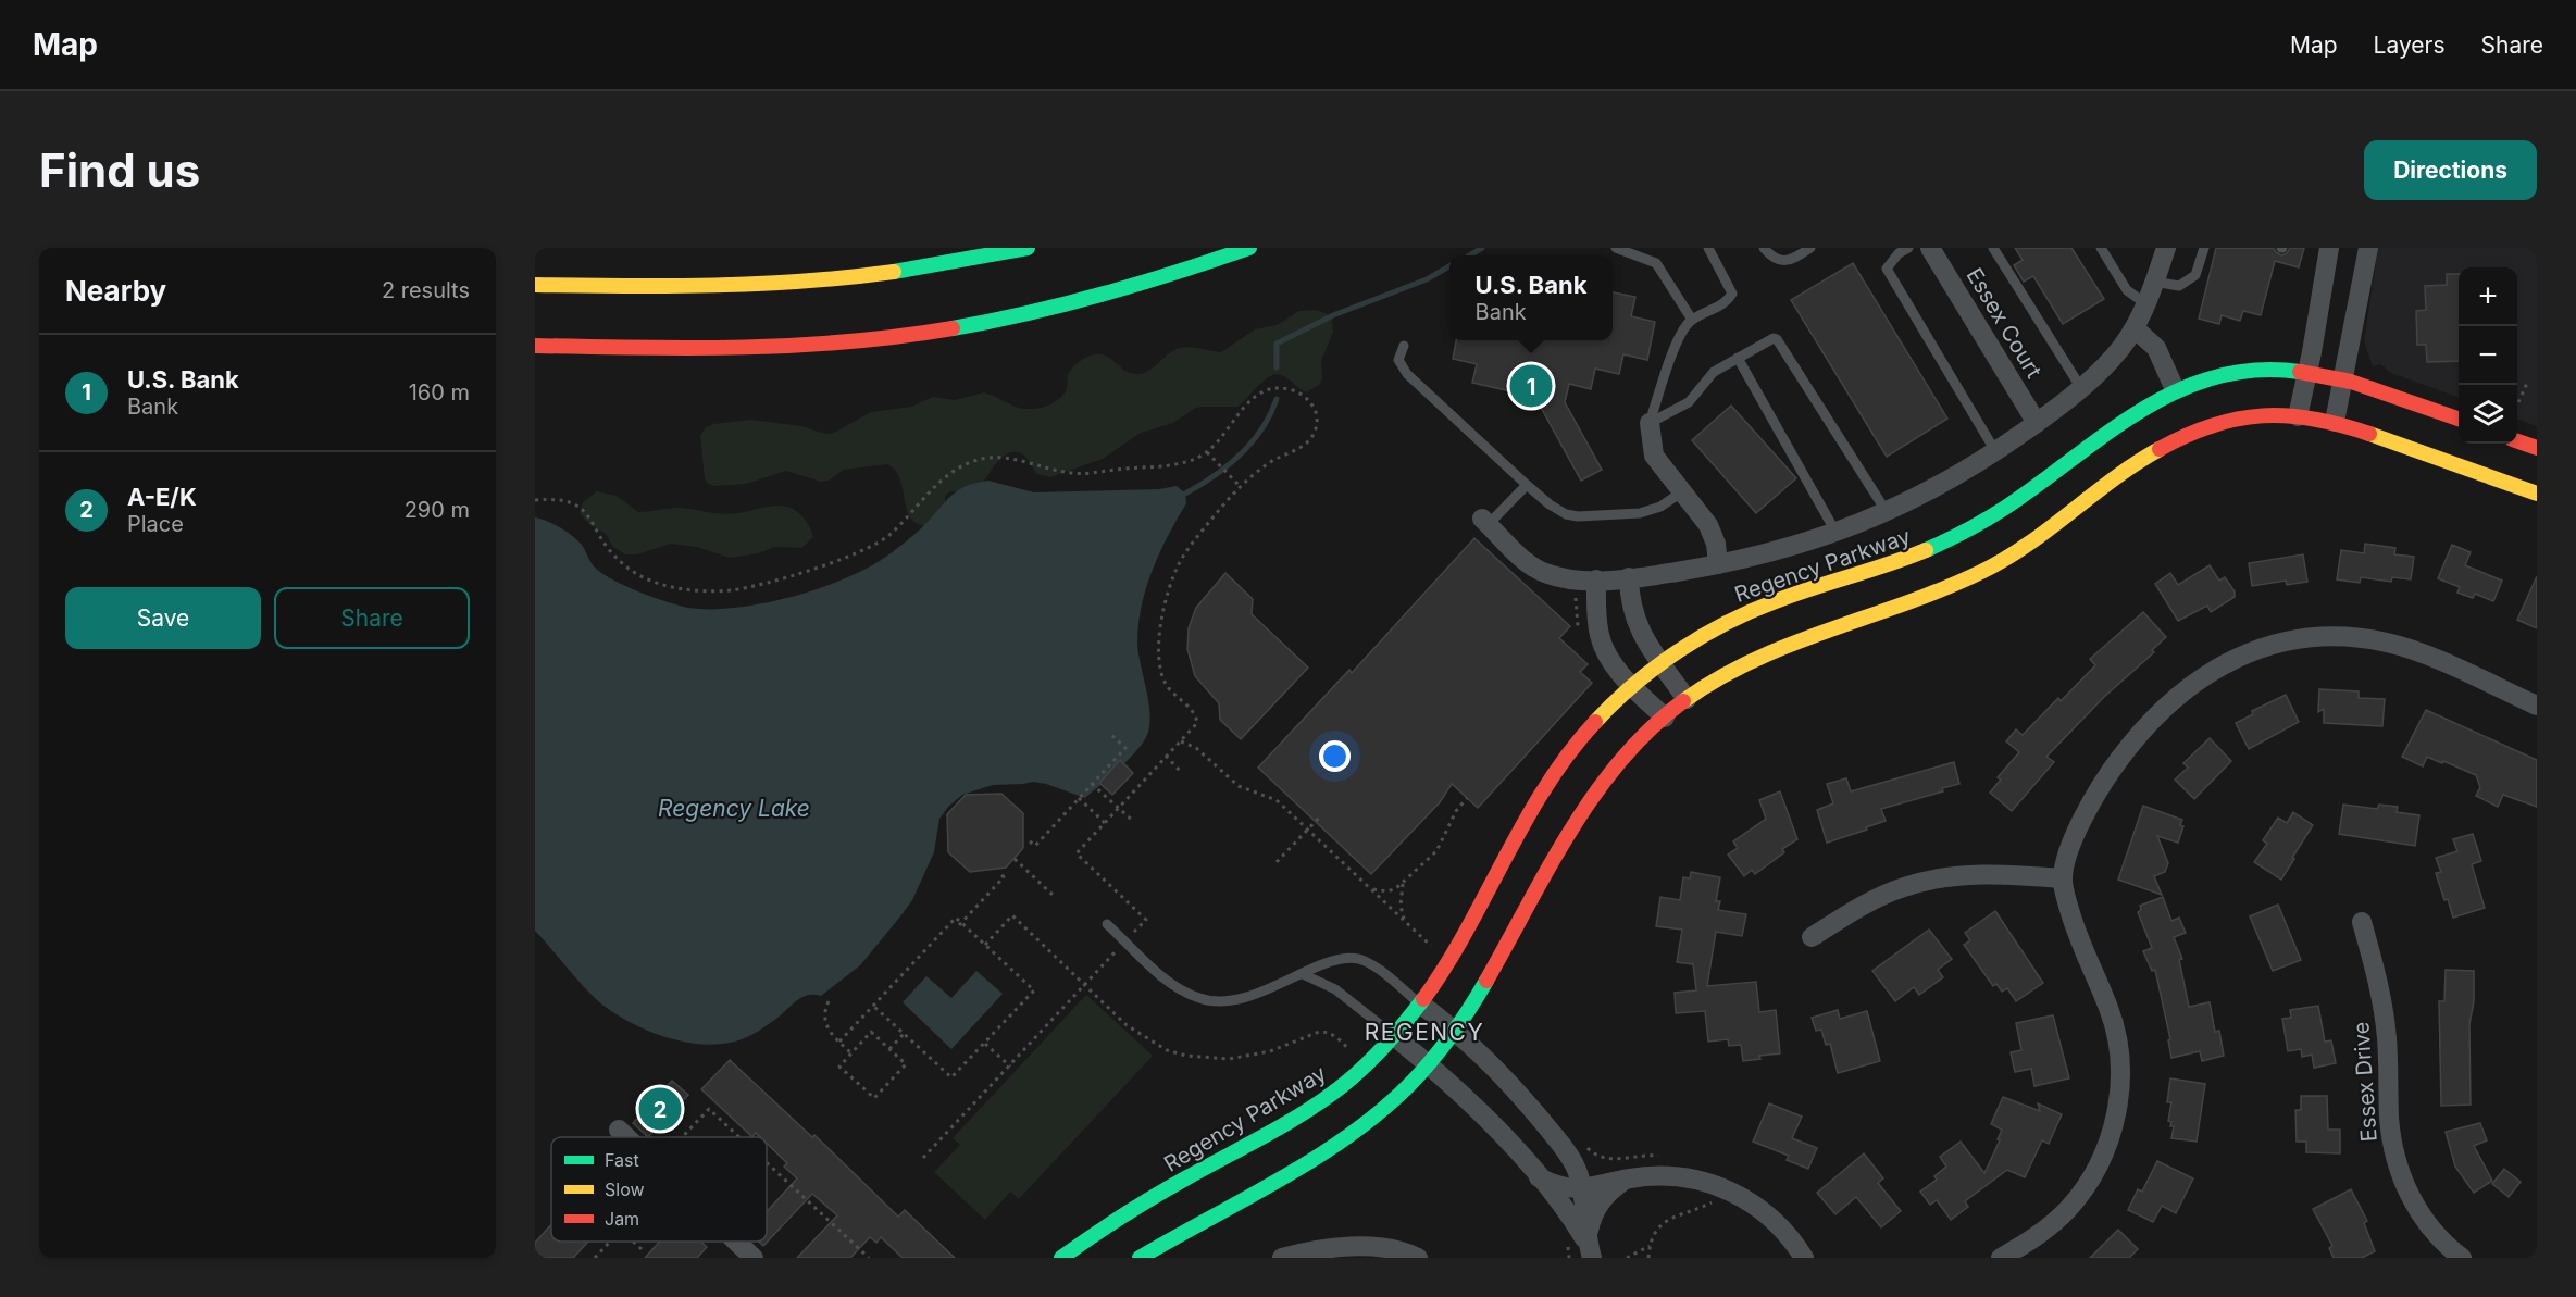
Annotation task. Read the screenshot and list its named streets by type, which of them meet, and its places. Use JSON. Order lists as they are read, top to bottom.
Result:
{
  "streets": {
    "main road": ["Regency Parkway"],
    "street": ["Essex Court", "Essex Drive"]
  },
  "districts": ["REGENCY"],
  "water": ["Regency Lake"],
  "legend": ["Fast", "Slow", "Jam"],
  "page": {
    "header": "Map",
    "nav": ["Map", "Layers", "Share"],
    "buttons": [
      "Directions",
      ["Save", "Share"]
    ],
    "title": "Find us",
    "heading": ["Nearby", "2 results"],
    "popup": ["U.S. Bank", "Bank"],
    "map_buttons": ["+", "−"],
    "list": [
      {
        "mark": "1",
        "name": "U.S. Bank",
        "note": "Bank",
        "value": "160 m"
      },
      {
        "mark": "2",
        "name": "A-E/K",
        "note": "Place",
        "value": "290 m"
      }
    ],
    "pins": ["1", "2"]
  }
}
